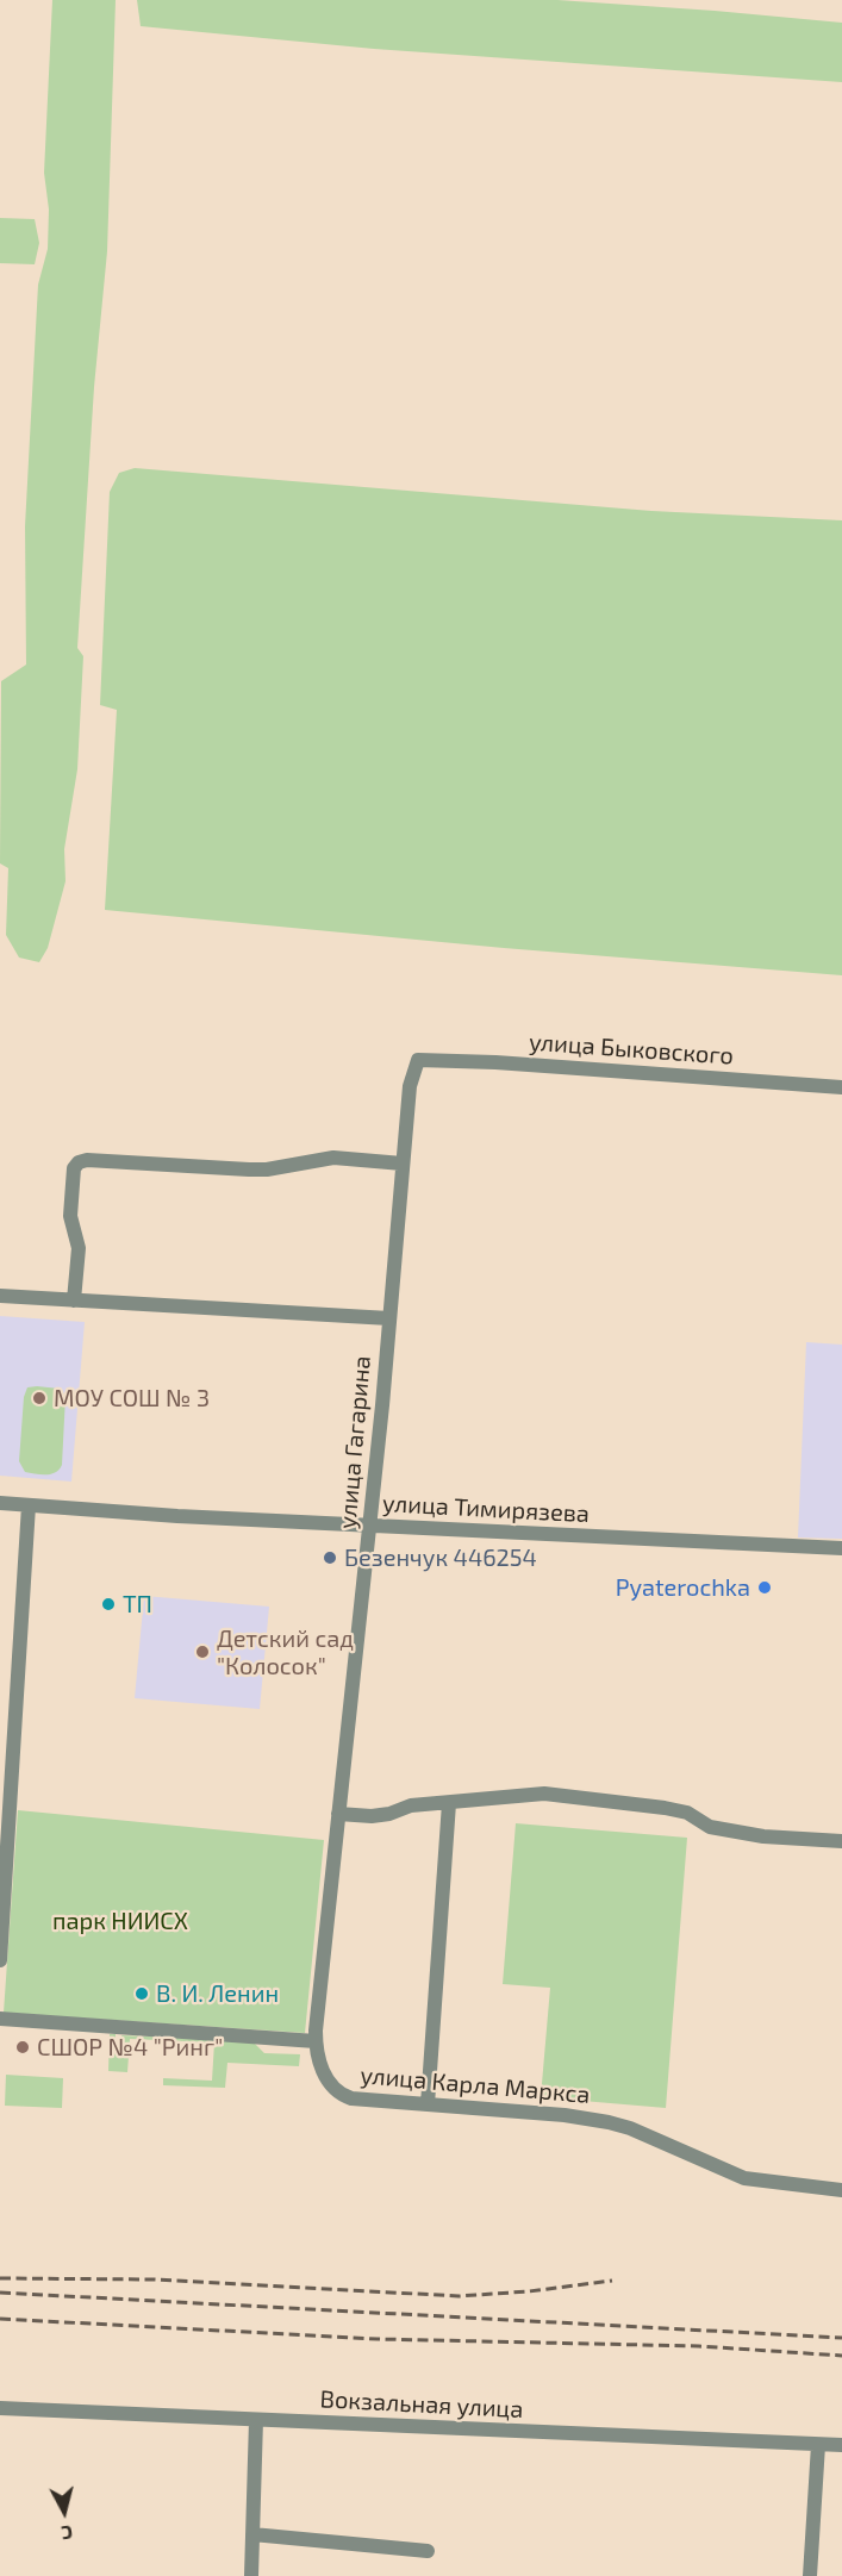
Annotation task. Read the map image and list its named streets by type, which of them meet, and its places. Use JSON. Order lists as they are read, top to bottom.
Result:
{
  "streets": {
    "street": [
      "улица Быковского",
      "улица Гагарина",
      "улица Тимирязева",
      "улица Карла Маркса",
      "Вокзальная улица"
    ]
  },
  "crossings": [
    ["улица Быковского", "улица Гагарина"],
    ["улица Гагарина", "улица Тимирязева"],
    ["улица Гагарина", "улица Карла Маркса"]
  ],
  "parks": ["парк НИИСХ"],
  "places": [
    "МОУ СОШ № 3",
    "Безенчук 446254",
    "Pyaterochka",
    "ТП",
    "Детский сад \"Колосок\"",
    "В. И. Ленин",
    "СШОР №4 \"Ринг\""
  ],
  "north": "bottom"
}
